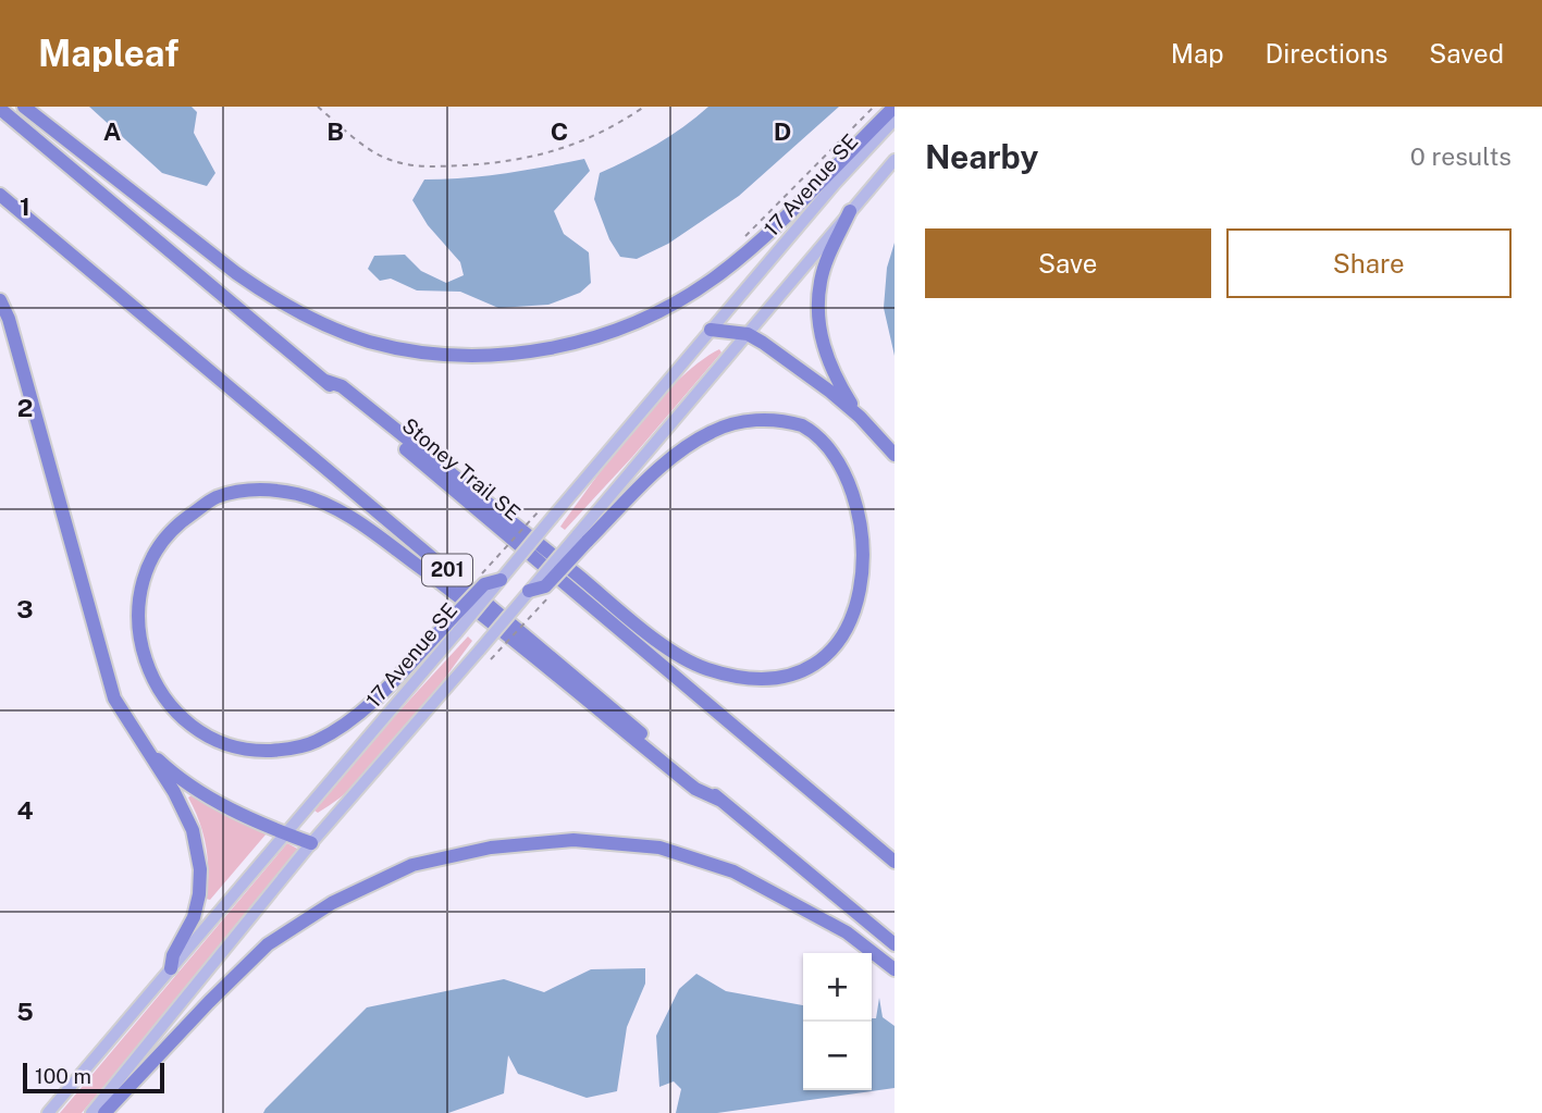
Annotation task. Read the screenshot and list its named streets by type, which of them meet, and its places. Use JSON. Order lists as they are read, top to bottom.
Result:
{
  "streets": {
    "highway": ["Stoney Trail SE", "201"],
    "main road": ["17 Avenue SE"]
  },
  "scale_bar": "100 m",
  "page": {
    "header": "Mapleaf",
    "nav": ["Map", "Directions", "Saved"],
    "heading": ["Nearby", "0 results"],
    "buttons": ["Save", "Share"],
    "map_buttons": ["+", "−"],
    "scale": "100 m"
  },
  "grid": {
    "columns": [
      "A",
      "B",
      "C",
      "D"
    ],
    "rows": [
      "1",
      "2",
      "3",
      "4",
      "5"
    ]
  }
}
